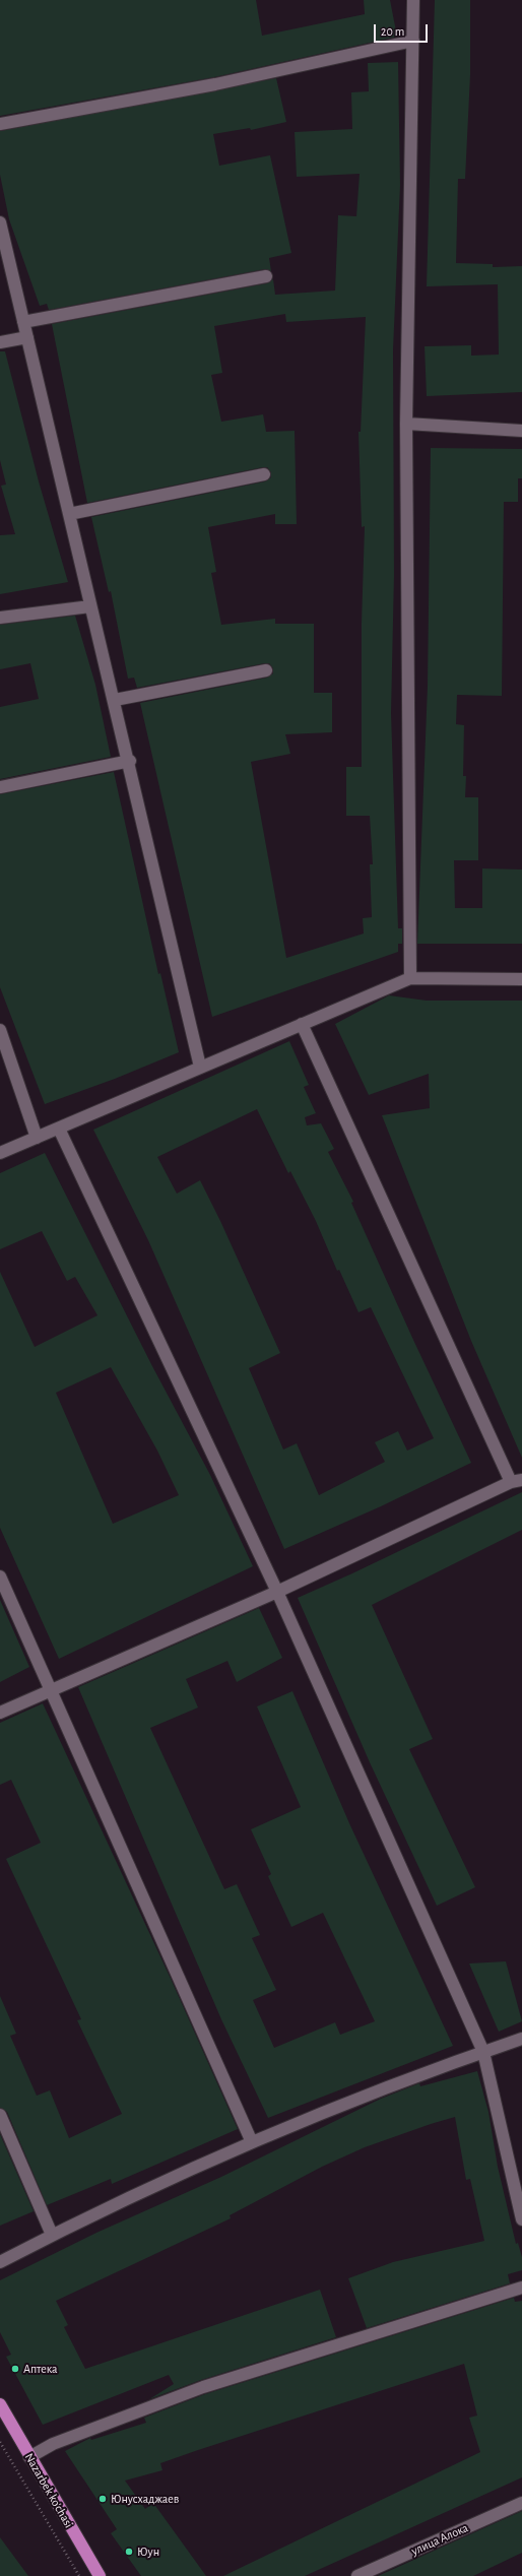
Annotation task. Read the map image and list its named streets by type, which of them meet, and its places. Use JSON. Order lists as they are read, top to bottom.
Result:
{
  "streets": {
    "main road": ["Nazarbek ko'chasi"],
    "street": ["улица Алока"]
  },
  "places": ["Аптека", "Юнусхаджаев", "Юун"],
  "scale_bar": "20 m"
}
